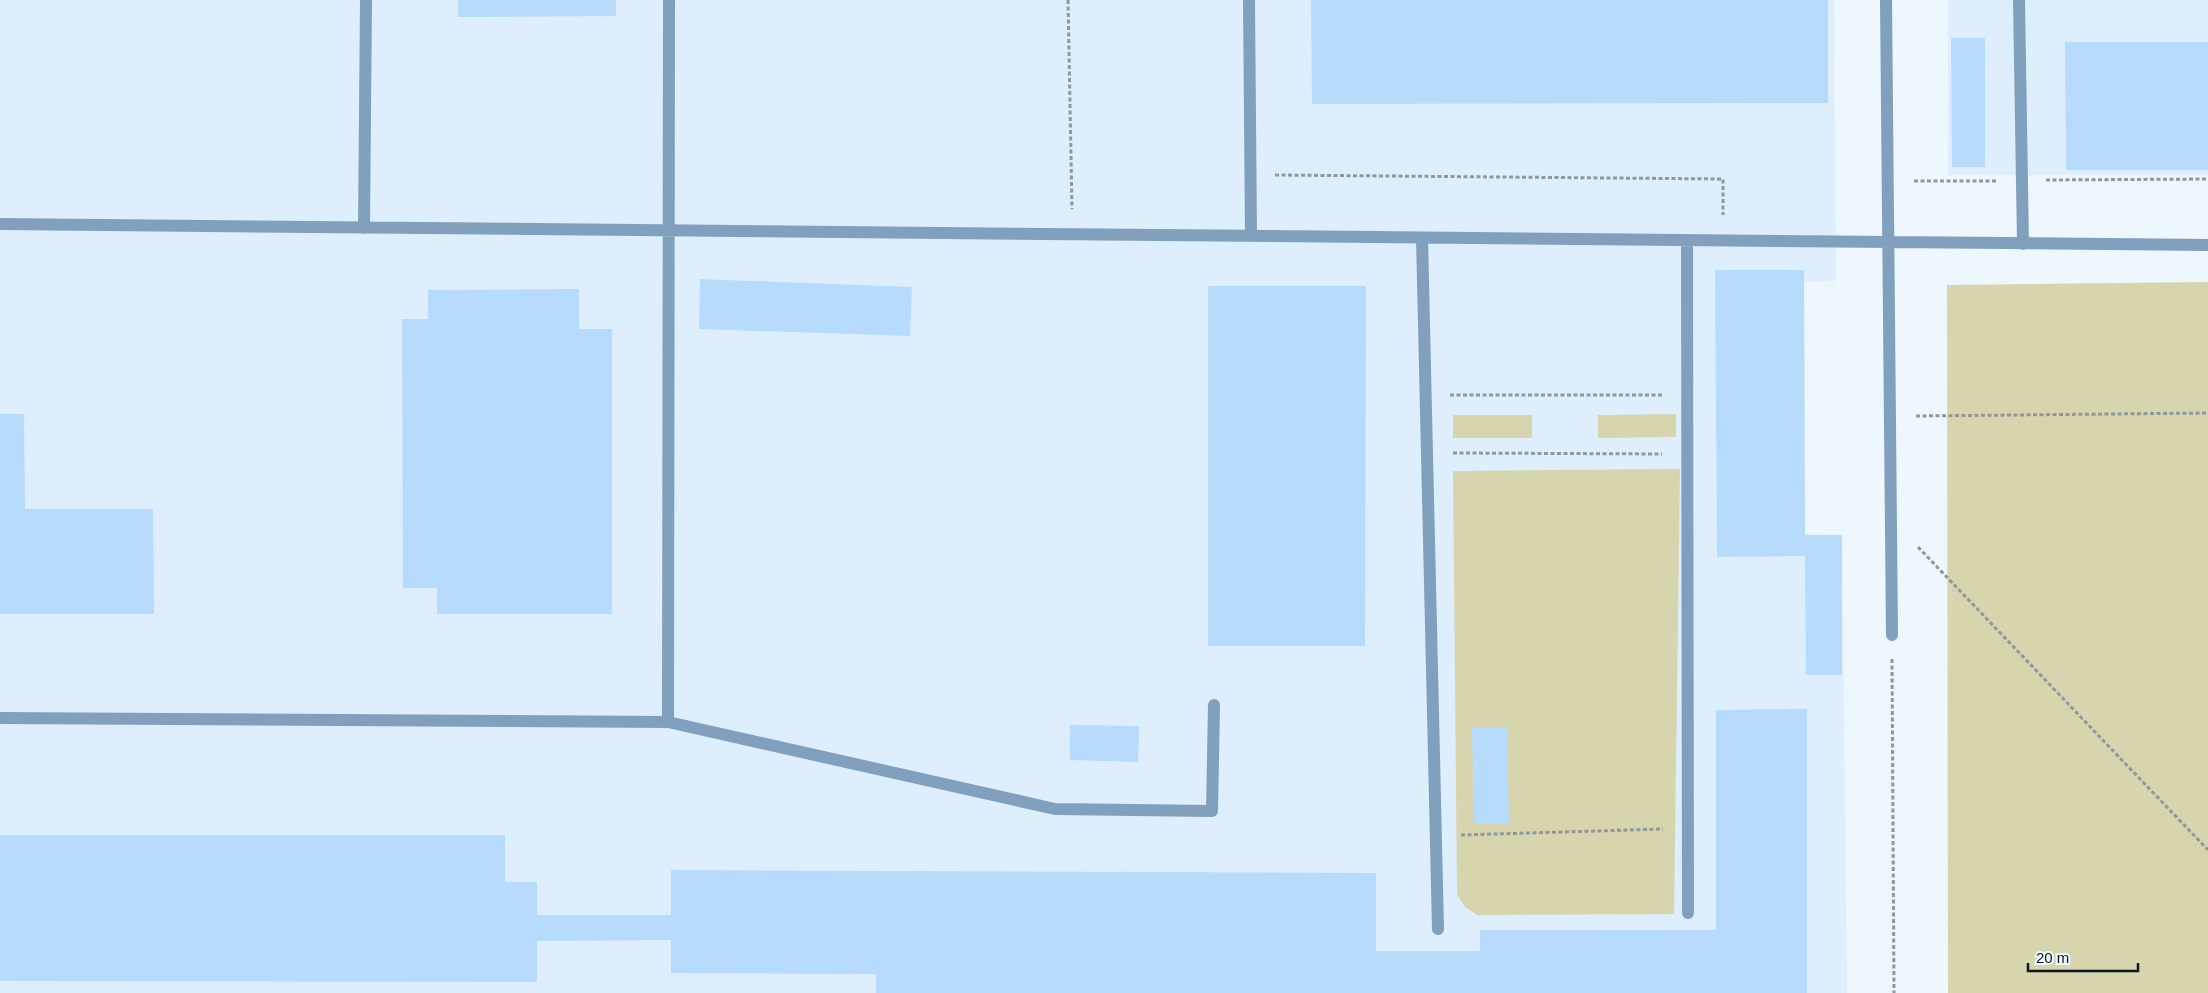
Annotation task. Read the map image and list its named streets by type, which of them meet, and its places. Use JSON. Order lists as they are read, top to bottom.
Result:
{
  "scale_bar": "20 m"
}
